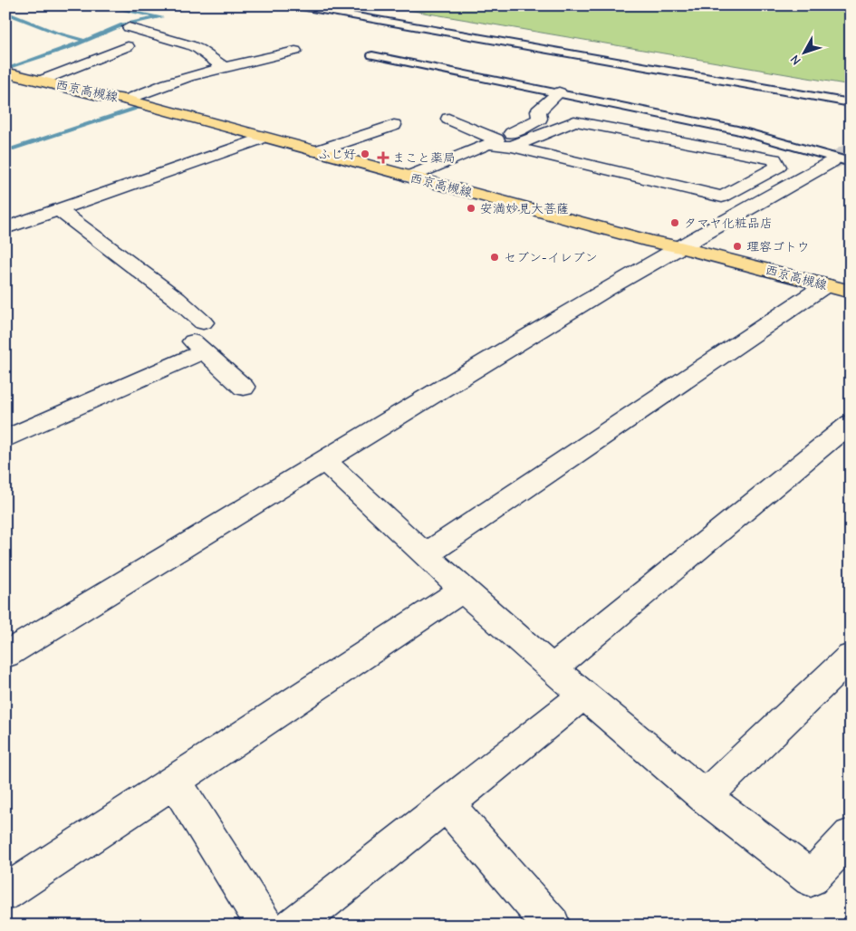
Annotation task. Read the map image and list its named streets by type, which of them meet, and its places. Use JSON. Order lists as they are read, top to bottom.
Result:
{
  "streets": {
    "main road": ["西京高槻線"]
  },
  "places": {
    "other": [
      "ふじ好",
      "安満妙見大菩薩",
      "タマヤ化粧品店",
      "理容ゴトウ",
      "セブン-イレブン"
    ],
    "health": ["まこと薬局"]
  },
  "north": "bottom left"
}
